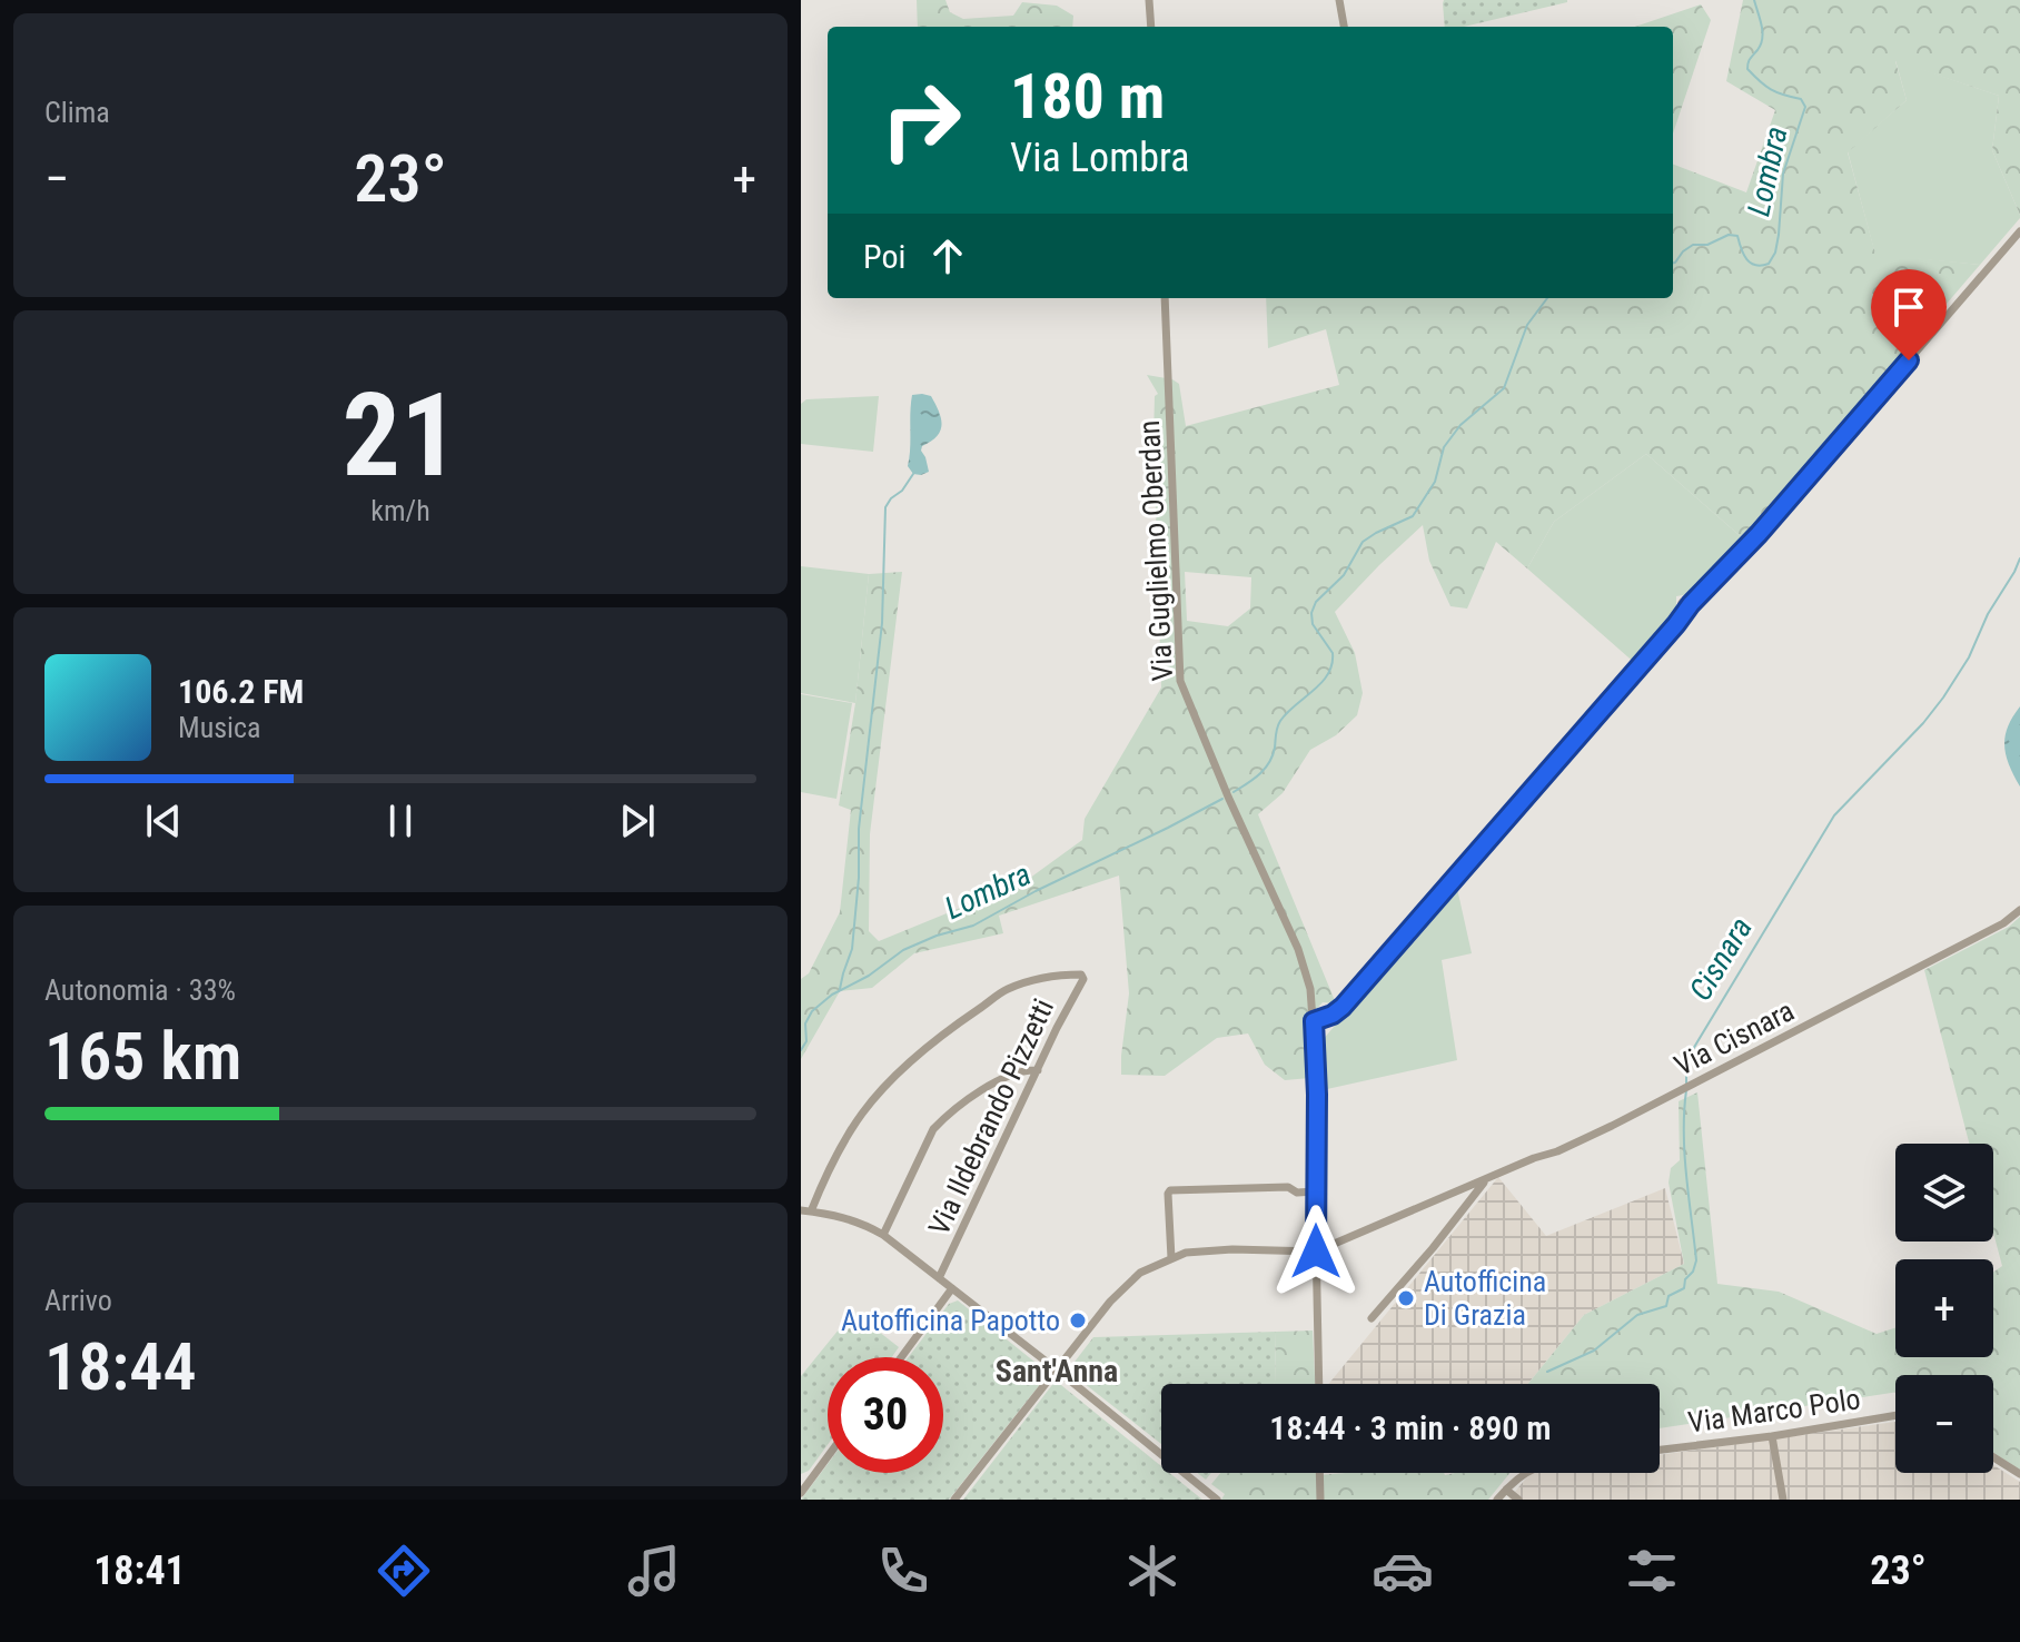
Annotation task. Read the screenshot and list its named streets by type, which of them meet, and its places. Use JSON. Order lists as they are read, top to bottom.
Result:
{
  "streets": {
    "street": [
      "Via Guglielmo Oberdan",
      "Via Cisnara",
      "Via Ildebrando Pizzetti",
      "Via Marco Polo"
    ]
  },
  "crossings": [
    ["Via Guglielmo Oberdan", "Via Cisnara"]
  ],
  "districts": ["Sant'Anna"],
  "water": ["Lombra", "Cisnara"],
  "places": ["Autofficina Di Grazia", "Autofficina Papotto"],
  "page": {
    "tile": [
      "Clima",
      ["21", "km/h"],
      ["Autonomia · 33%", "165 km"],
      ["Arrivo", "18:44"]
    ],
    "turn": ["180 m", "Via Lombra"],
    "heat": ["−", "23°", "+"],
    "then": "Poi",
    "song": ["106.2 FM", "Musica"],
    "map_buttons": ["+", "−"],
    "limit": "30",
    "trip": "18:44 · 3 min · 890 m",
    "tabs": ["18:41", "23°"]
  }
}
